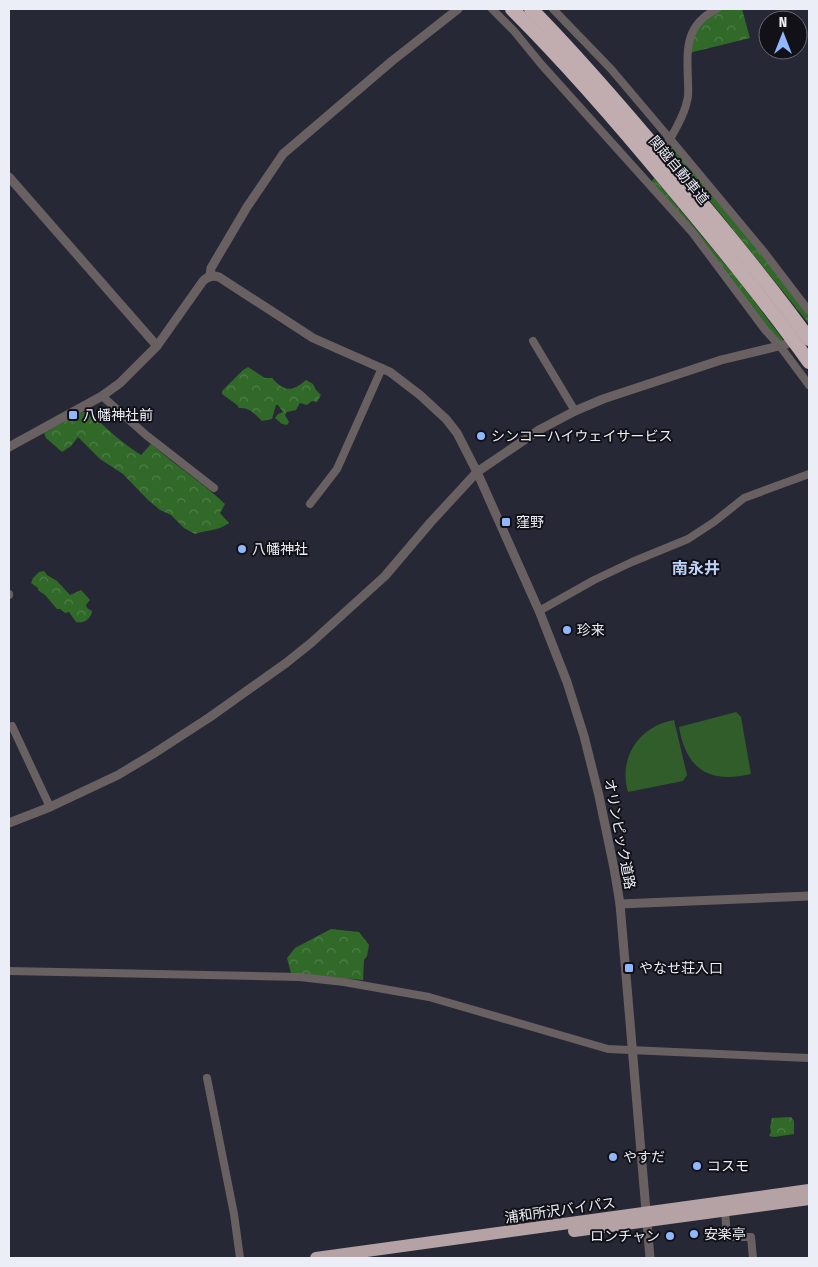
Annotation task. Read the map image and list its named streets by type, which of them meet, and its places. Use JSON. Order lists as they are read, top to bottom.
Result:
{
  "streets": {
    "highway": ["関越自動車道", "浦和所沢バイパス"],
    "street": ["オリンピック道路"]
  },
  "crossings": [
    ["オリンピック道路", "浦和所沢バイパス"]
  ],
  "districts": ["南永井"],
  "places": {
    "transit": ["八幡神社前", "窪野", "やなせ荘入口"],
    "other": [
      "シンコーハイウェイサービス",
      "八幡神社",
      "珍来",
      "やすだ",
      "コスモ",
      "安楽亭",
      "ロンチャン"
    ]
  },
  "north": "top"
}
